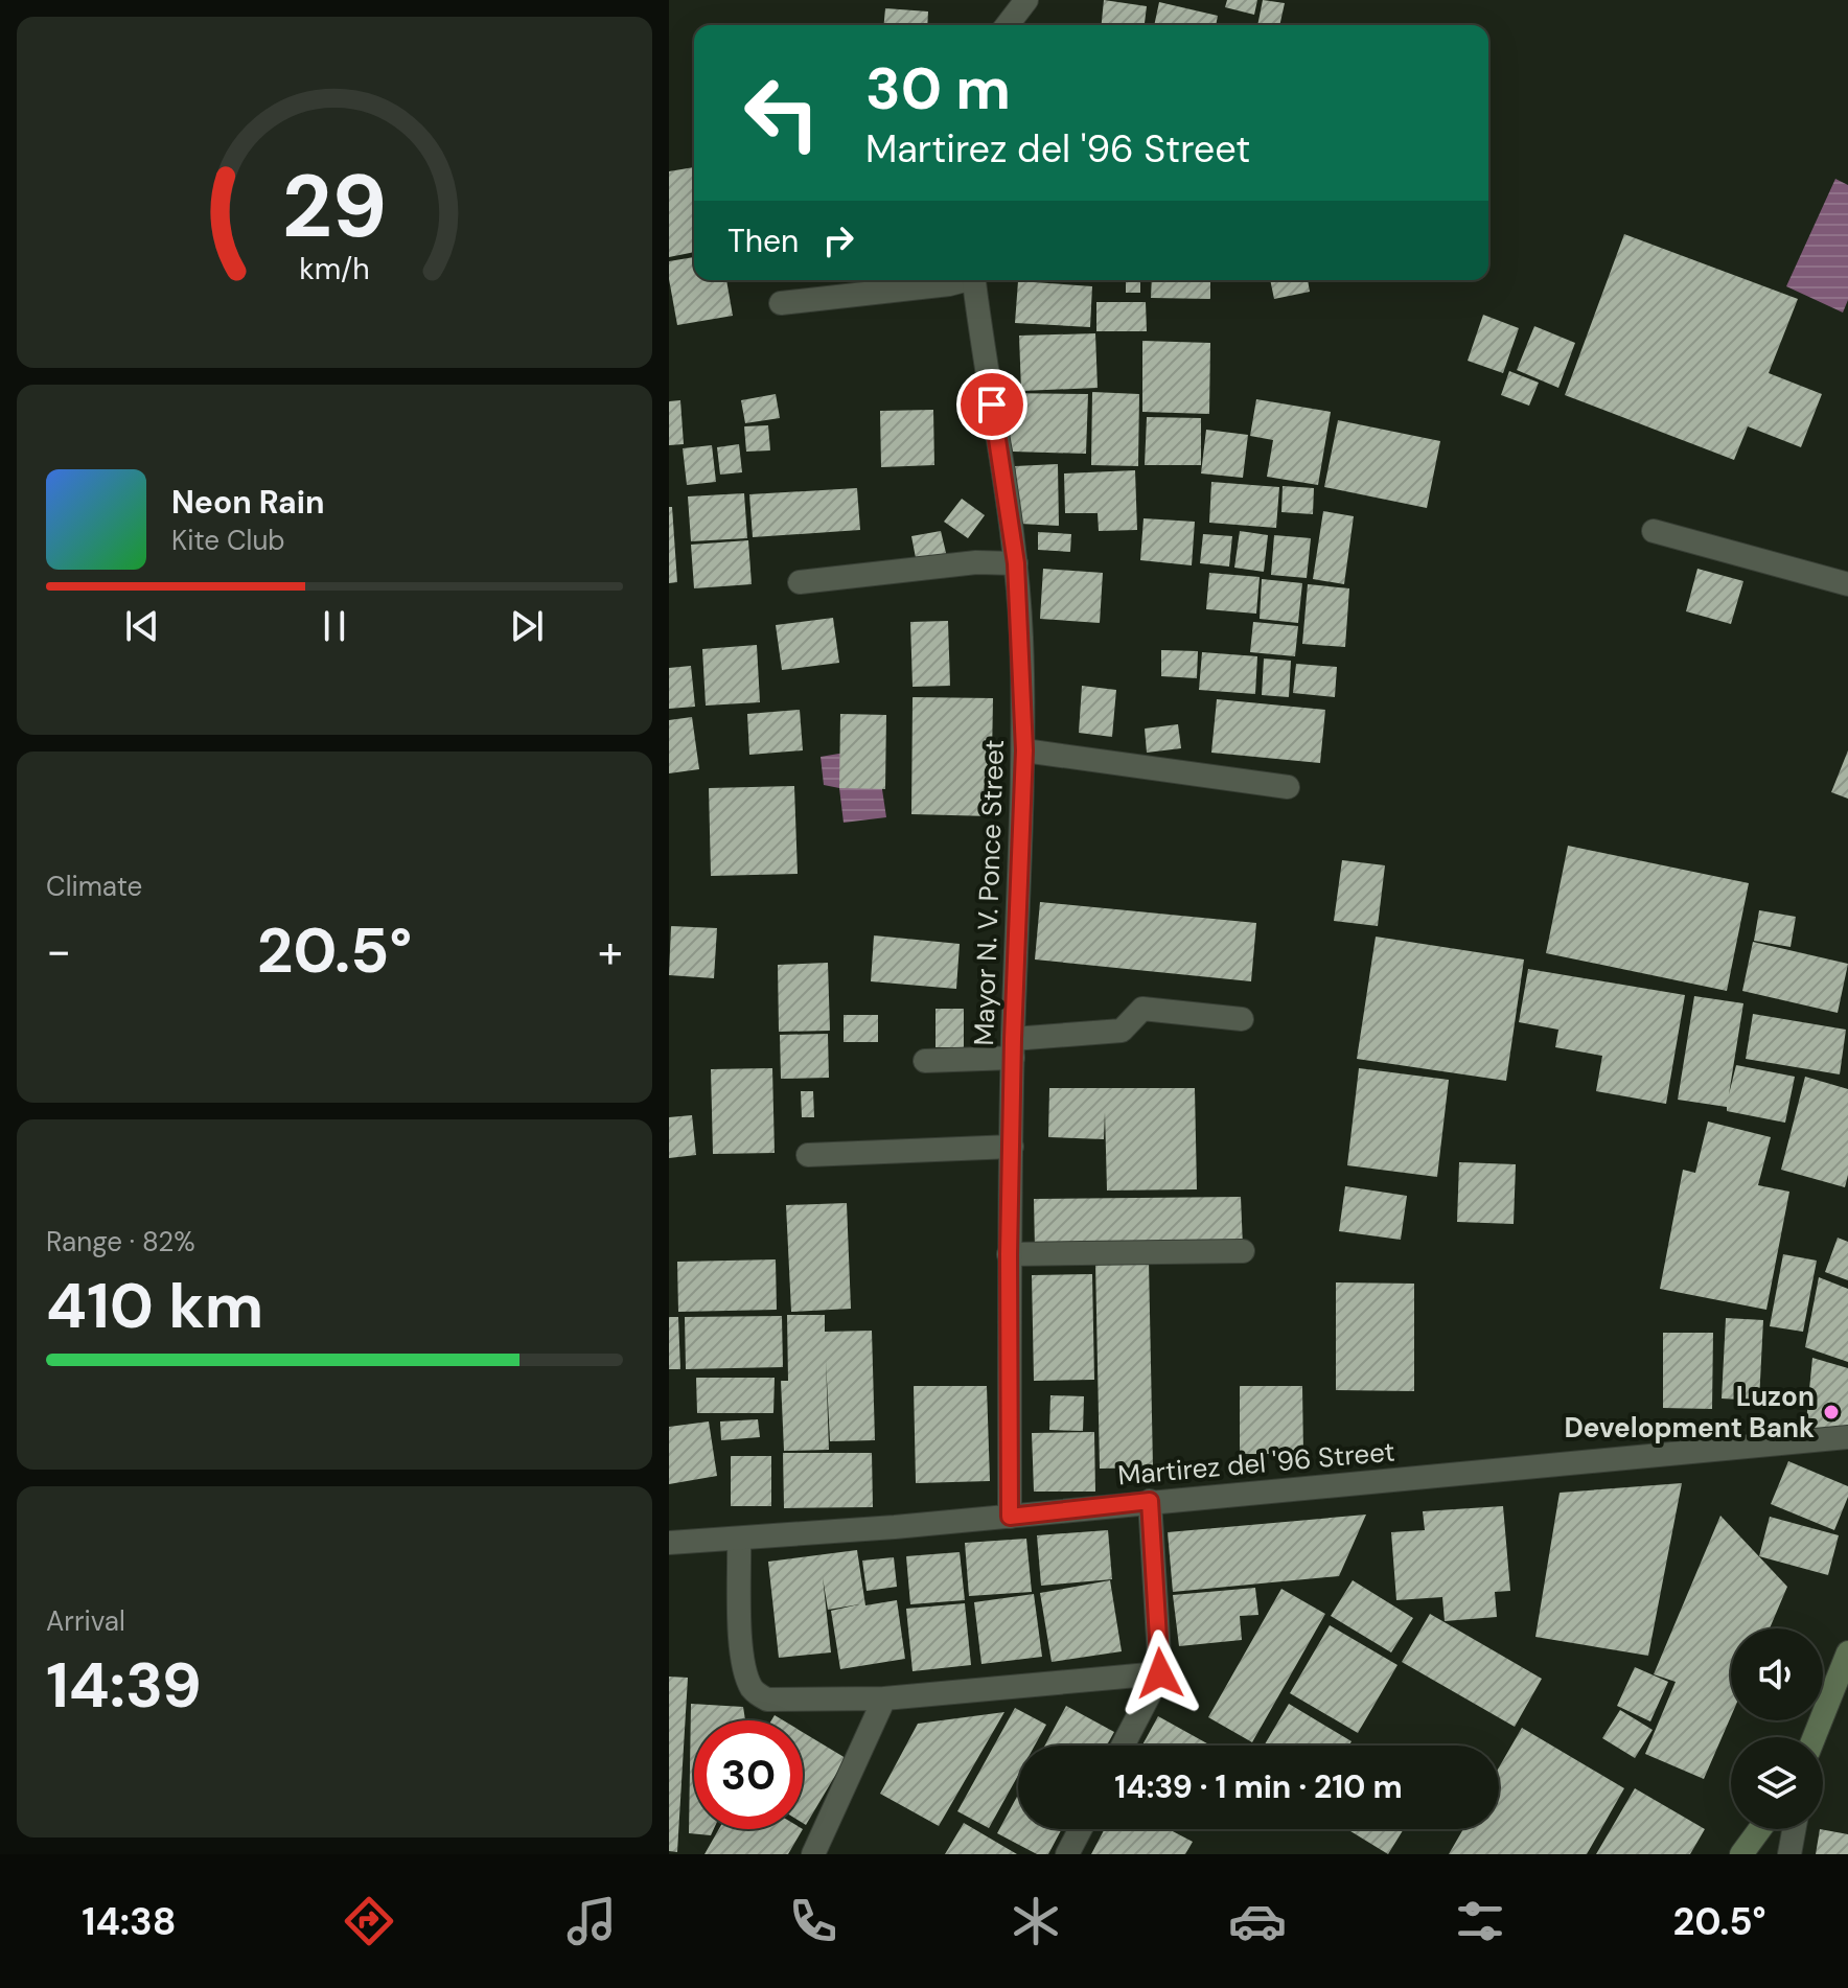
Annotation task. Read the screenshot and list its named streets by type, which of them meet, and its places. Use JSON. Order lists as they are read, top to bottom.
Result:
{
  "streets": {
    "street": ["Mayor N. V. Ponce Street", "Martirez del '96 Street"]
  },
  "crossings": [
    ["Mayor N. V. Ponce Street", "Martirez del '96 Street"]
  ],
  "places": ["Luzon Development Bank"],
  "page": {
    "turn": ["30 m", "Martirez del '96 Street"],
    "then": "Then",
    "song": ["Neon Rain", "Kite Club"],
    "tile": [
      "Climate",
      ["Range · 82%", "410 km"],
      ["Arrival", "14:39"]
    ],
    "heat": ["−", "20.5°", "+"],
    "limit": "30",
    "trip": "14:39 · 1 min · 210 m",
    "tabs": ["14:38", "20.5°"],
    "gauge": ["29", "km/h"]
  }
}
